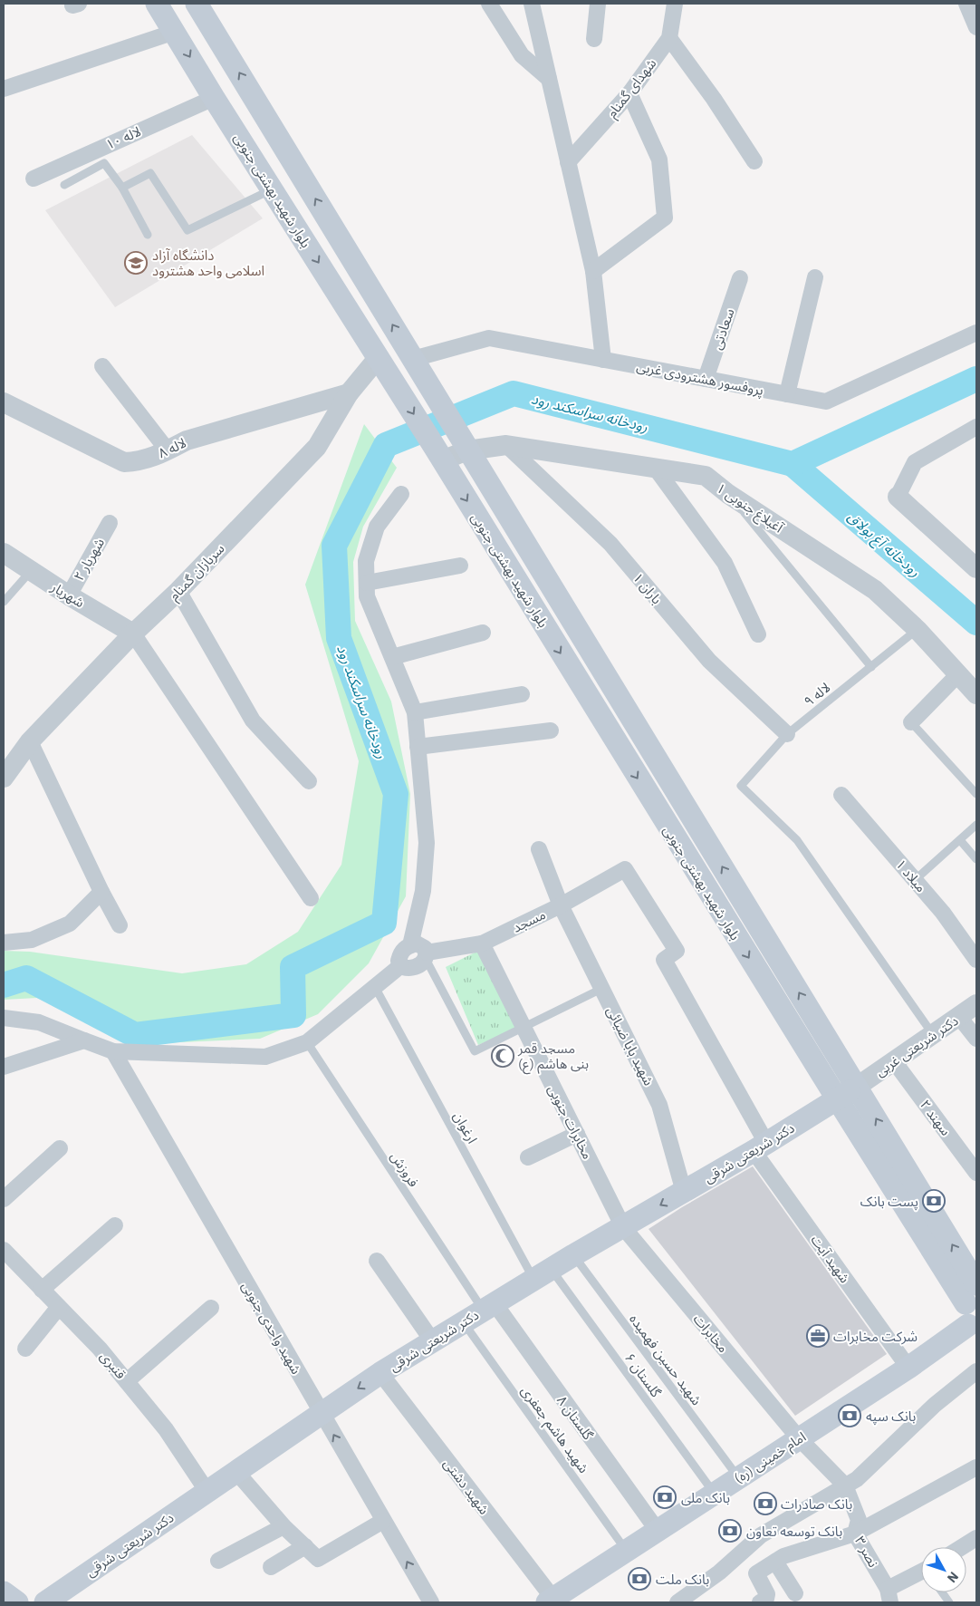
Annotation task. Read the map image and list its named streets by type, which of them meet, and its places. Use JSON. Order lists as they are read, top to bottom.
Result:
{
  "streets": {
    "main road": ["بلوار شهید بهشتی جنوبی", "دکتر شریعتی شرقی", "امام خمینی (ره)"],
    "street": [
      "شهدای گمنام",
      "لاله ۱۰",
      "سعادتی",
      "پروفسور هشترودی غربی",
      "لاله ۸",
      "آغبلاغ جنوبی ۱",
      "شهریار ۲",
      "سربازان گمنام",
      "باران ۱",
      "شهریار",
      "میلاد ۱",
      "مسجد",
      "شهيد بابا ضيائی",
      "دکتر شریعتی غربی",
      "سهند ۲",
      "مخابرات جنوبی",
      "شهید آیت",
      "شهید واحدی جنوبی",
      "مخابرات",
      "قنبری",
      "گلستان ۸",
      "شهید دشتی",
      "نصر ۳"
    ],
    "lane": [
      "لاله ۹",
      "ارغوان",
      "فروزش",
      "شهيد حسین فهمیده",
      "گلستان ۶",
      "شهيد هاشم جعفری"
    ]
  },
  "crossings": [
    ["لاله ۱۰", "بلوار شهید بهشتی جنوبی"],
    ["بلوار شهید بهشتی جنوبی", "پروفسور هشترودی غربی"],
    ["بلوار شهید بهشتی جنوبی", "آغبلاغ جنوبی ۱"],
    ["بلوار شهید بهشتی جنوبی", "سربازان گمنام"],
    ["بلوار شهید بهشتی جنوبی", "دکتر شریعتی غربی"],
    ["بلوار شهید بهشتی جنوبی", "دکتر شریعتی شرقی"],
    ["سعادتی", "پروفسور هشترودی غربی"],
    ["لاله ۸", "سربازان گمنام"],
    ["آغبلاغ جنوبی ۱", "باران ۱"],
    ["آغبلاغ جنوبی ۱", "لاله ۹"],
    ["شهریار ۲", "شهریار"],
    ["سربازان گمنام", "شهریار"],
    ["باران ۱", "لاله ۹"],
    ["لاله ۹", "دکتر شریعتی غربی"],
    ["مسجد", "شهيد بابا ضيائی"],
    ["مسجد", "مخابرات جنوبی"],
    ["مسجد", "شهید آیت"],
    ["شهيد بابا ضيائی", "دکتر شریعتی شرقی"],
    ["دکتر شریعتی غربی", "سهند ۲"],
    ["دکتر شریعتی غربی", "دکتر شریعتی شرقی"],
    ["مخابرات جنوبی", "دکتر شریعتی شرقی"],
    ["مخابرات جنوبی", "مخابرات"],
    ["ارغوان", "دکتر شریعتی شرقی"],
    ["ارغوان", "گلستان ۶"],
    ["دکتر شریعتی شرقی", "فروزش"],
    ["دکتر شریعتی شرقی", "شهید آیت"],
    ["دکتر شریعتی شرقی", "شهید واحدی جنوبی"],
    ["دکتر شریعتی شرقی", "مخابرات"],
    ["دکتر شریعتی شرقی", "شهيد حسین فهمیده"],
    ["دکتر شریعتی شرقی", "قنبری"],
    ["دکتر شریعتی شرقی", "گلستان ۶"],
    ["دکتر شریعتی شرقی", "گلستان ۸"],
    ["دکتر شریعتی شرقی", "شهيد هاشم جعفری"],
    ["دکتر شریعتی شرقی", "شهید دشتی"],
    ["فروزش", "گلستان ۸"],
    ["شهید آیت", "امام خمینی (ره)"],
    ["مخابرات", "امام خمینی (ره)"],
    ["مخابرات", "نصر ۳"],
    ["شهيد حسین فهمیده", "امام خمینی (ره)"],
    ["گلستان ۶", "امام خمینی (ره)"],
    ["گلستان ۸", "امام خمینی (ره)"],
    ["شهيد هاشم جعفری", "امام خمینی (ره)"],
    ["امام خمینی (ره)", "شهید دشتی"],
    ["امام خمینی (ره)", "نصر ۳"]
  ],
  "water": ["رودخانه سراسکند رود", "رودخانه آغ بولاق"],
  "places": {
    "school or university": ["دانشگاه آزاد اسلامی واحد هشترود"],
    "mosque": ["مسجد قمر بنی هاشم (ع)"],
    "bank": [
      "پست بانک",
      "بانک سپه",
      "بانک ملی",
      "بانک صادرات",
      "بانک توسعه تعاون",
      "بانک ملت"
    ],
    "office": ["شرکت مخابرات"]
  },
  "north": "bottom right"
}
